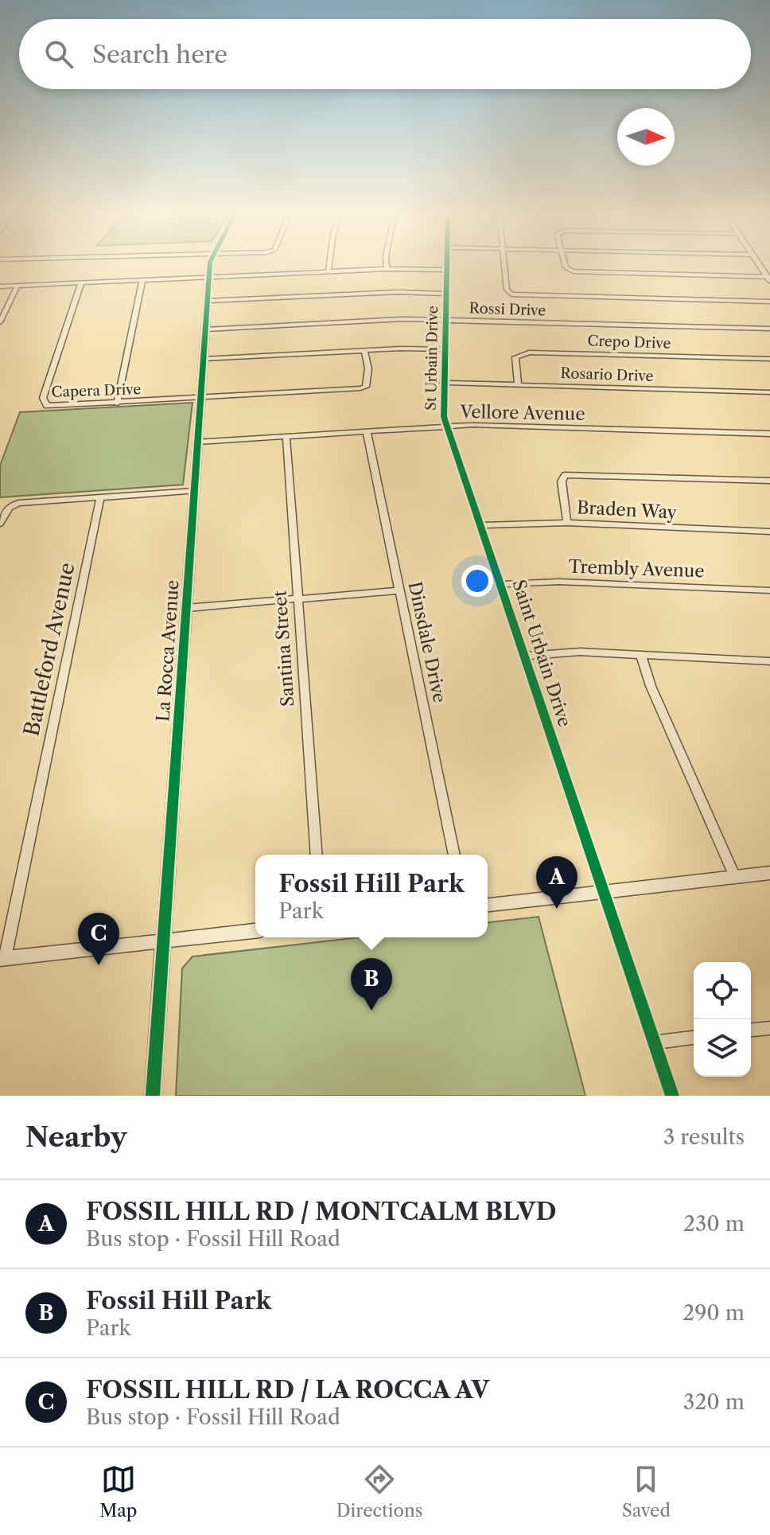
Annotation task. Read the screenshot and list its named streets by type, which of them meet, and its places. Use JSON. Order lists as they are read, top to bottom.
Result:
{
  "streets": {
    "street": [
      "Rossi Drive",
      "Crepo Drive",
      "St Urbain Drive",
      "Rosario Drive",
      "Capera Drive",
      "Vellore Avenue",
      "Braden Way",
      "Trembly Avenue",
      "Dinsdale Drive",
      "Santina Street",
      "Battleford Avenue",
      "La Rocca Avenue",
      "Saint Urbain Drive"
    ]
  },
  "crossings": [
    ["Rossi Drive", "St Urbain Drive"],
    ["Rossi Drive", "La Rocca Avenue"],
    ["Crepo Drive", "Rosario Drive"],
    ["St Urbain Drive", "Rosario Drive"],
    ["St Urbain Drive", "Vellore Avenue"],
    ["St Urbain Drive", "Saint Urbain Drive"],
    ["Capera Drive", "La Rocca Avenue"],
    ["Vellore Avenue", "Dinsdale Drive"],
    ["Vellore Avenue", "Santina Street"],
    ["Vellore Avenue", "La Rocca Avenue"],
    ["Vellore Avenue", "Saint Urbain Drive"],
    ["Braden Way", "Saint Urbain Drive"],
    ["Trembly Avenue", "Saint Urbain Drive"]
  ],
  "north": "right",
  "page": {
    "search": "Search here",
    "popup": ["Fossil Hill Park", "Park"],
    "pins": ["A", "C", "B"],
    "heading": ["Nearby", "3 results"],
    "list": [
      {
        "mark": "A",
        "name": "FOSSIL HILL RD / MONTCALM BLVD",
        "note": "Bus stop · Fossil Hill Road",
        "value": "230 m"
      },
      {
        "mark": "B",
        "name": "Fossil Hill Park",
        "note": "Park",
        "value": "290 m"
      },
      {
        "mark": "C",
        "name": "FOSSIL HILL RD / LA ROCCA AV",
        "note": "Bus stop · Fossil Hill Road",
        "value": "320 m"
      }
    ],
    "nav": ["Map", "Directions", "Saved"]
  }
}
